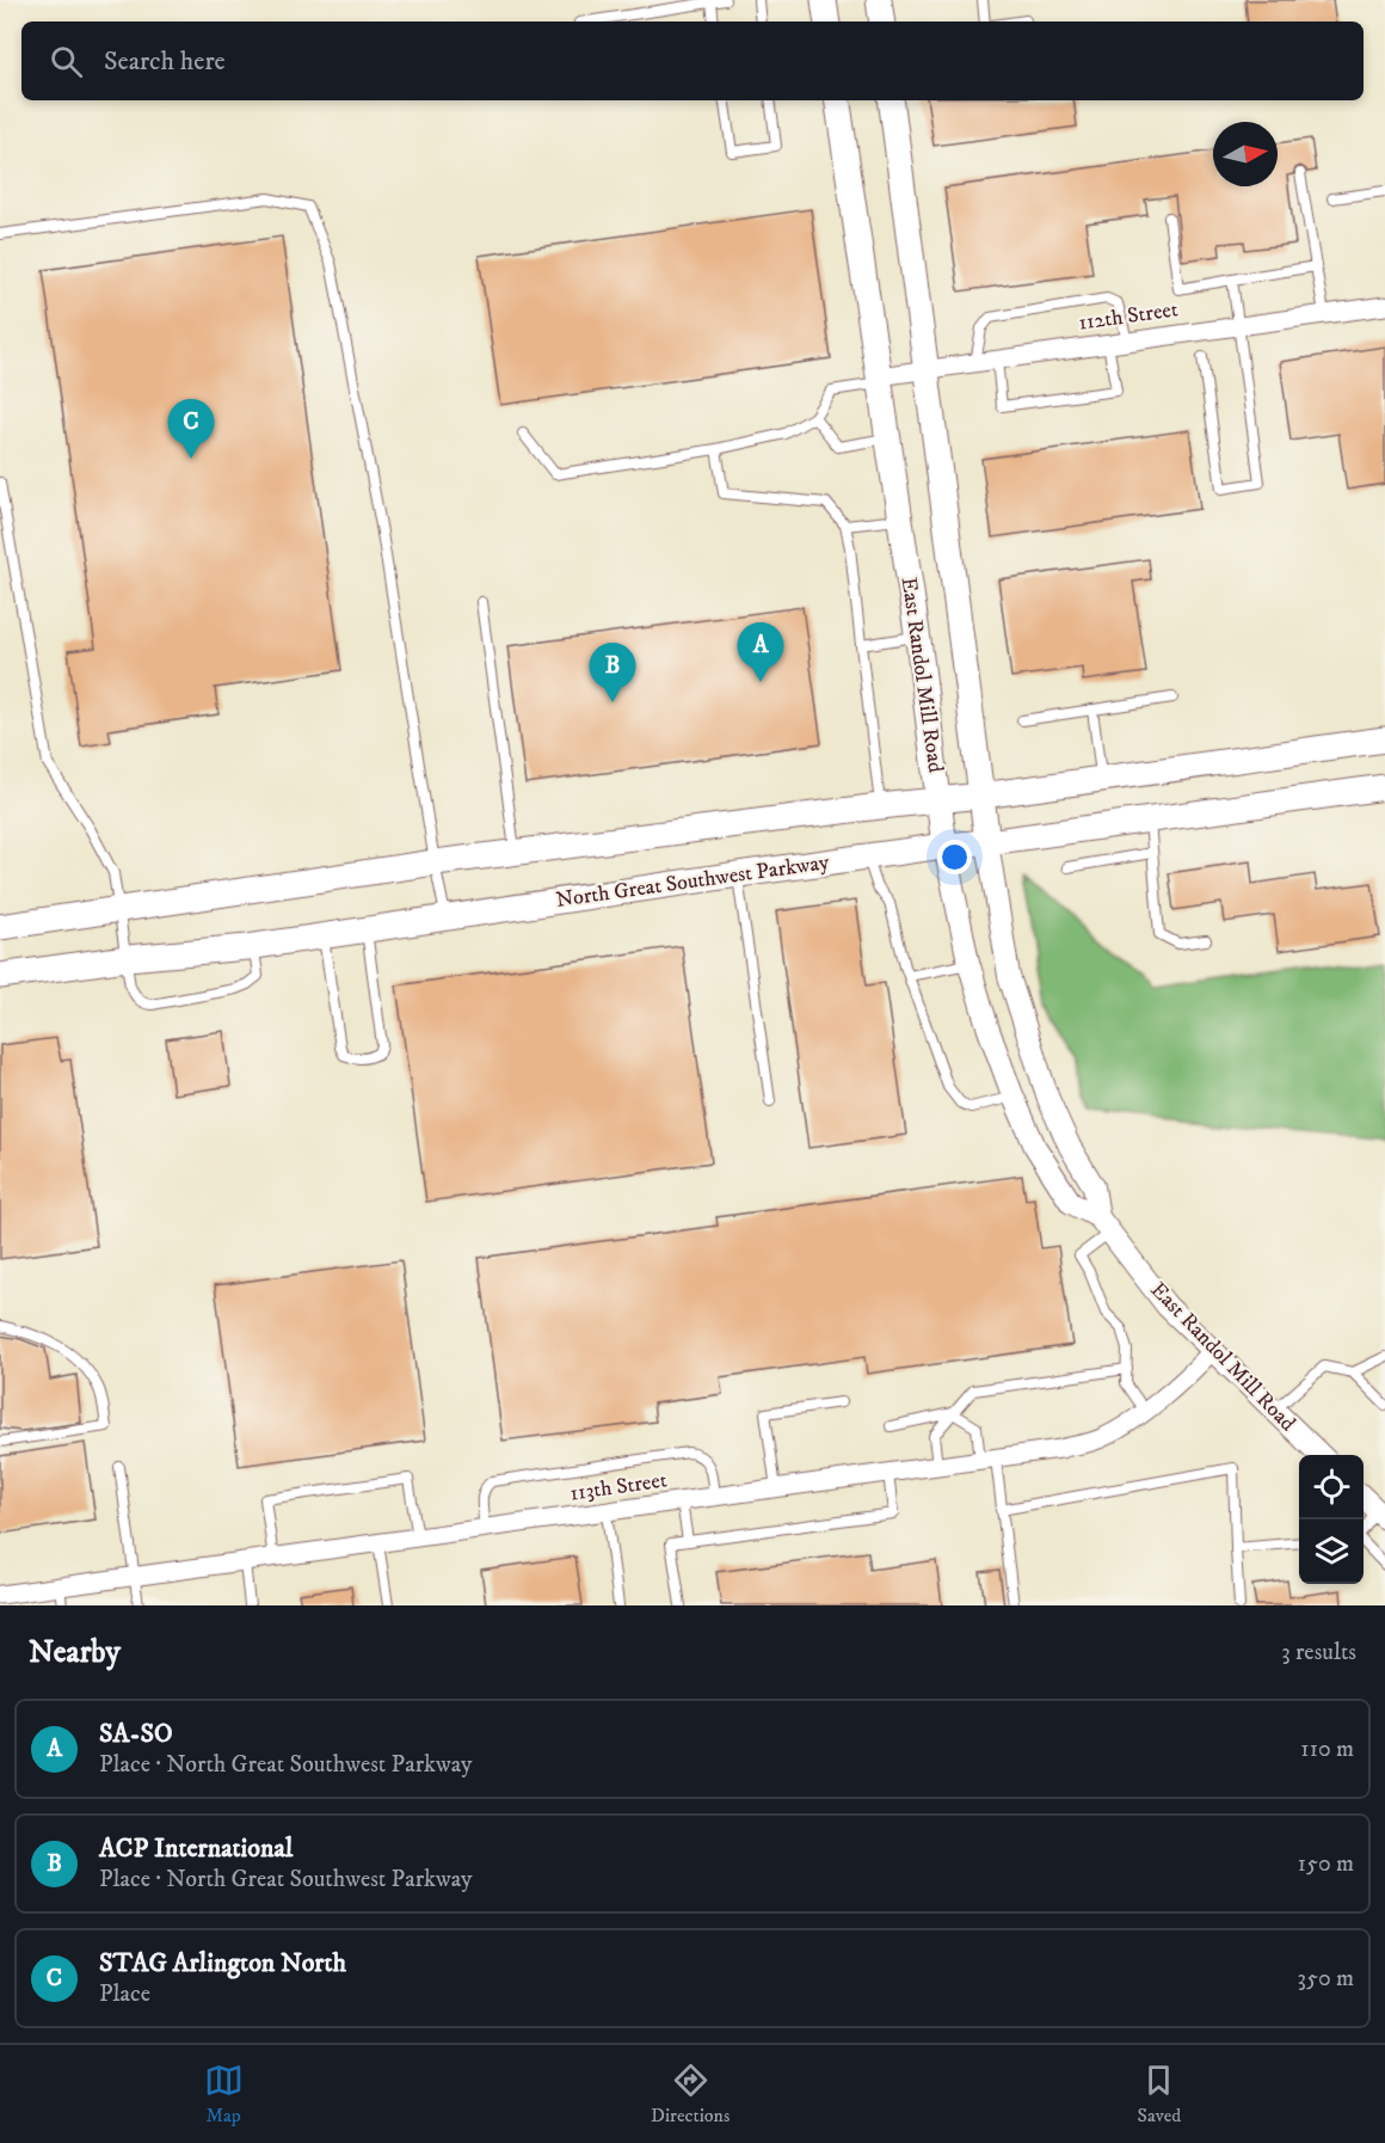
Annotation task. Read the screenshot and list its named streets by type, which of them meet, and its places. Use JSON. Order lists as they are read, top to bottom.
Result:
{
  "streets": {
    "main road": ["East Randol Mill Road", "North Great Southwest Parkway"],
    "street": ["112th Street", "113th Street"]
  },
  "crossings": [
    ["112th Street", "East Randol Mill Road"],
    ["East Randol Mill Road", "North Great Southwest Parkway"],
    ["East Randol Mill Road", "113th Street"]
  ],
  "north": "right",
  "page": {
    "search": "Search here",
    "pins": ["C", "A", "B"],
    "heading": ["Nearby", "3 results"],
    "list": [
      {
        "mark": "A",
        "name": "SA-SO",
        "note": "Place · North Great Southwest Parkway",
        "value": "110 m"
      },
      {
        "mark": "B",
        "name": "ACP International",
        "note": "Place · North Great Southwest Parkway",
        "value": "150 m"
      },
      {
        "mark": "C",
        "name": "STAG Arlington North",
        "note": "Place",
        "value": "350 m"
      }
    ],
    "nav": ["Map", "Directions", "Saved"]
  }
}
